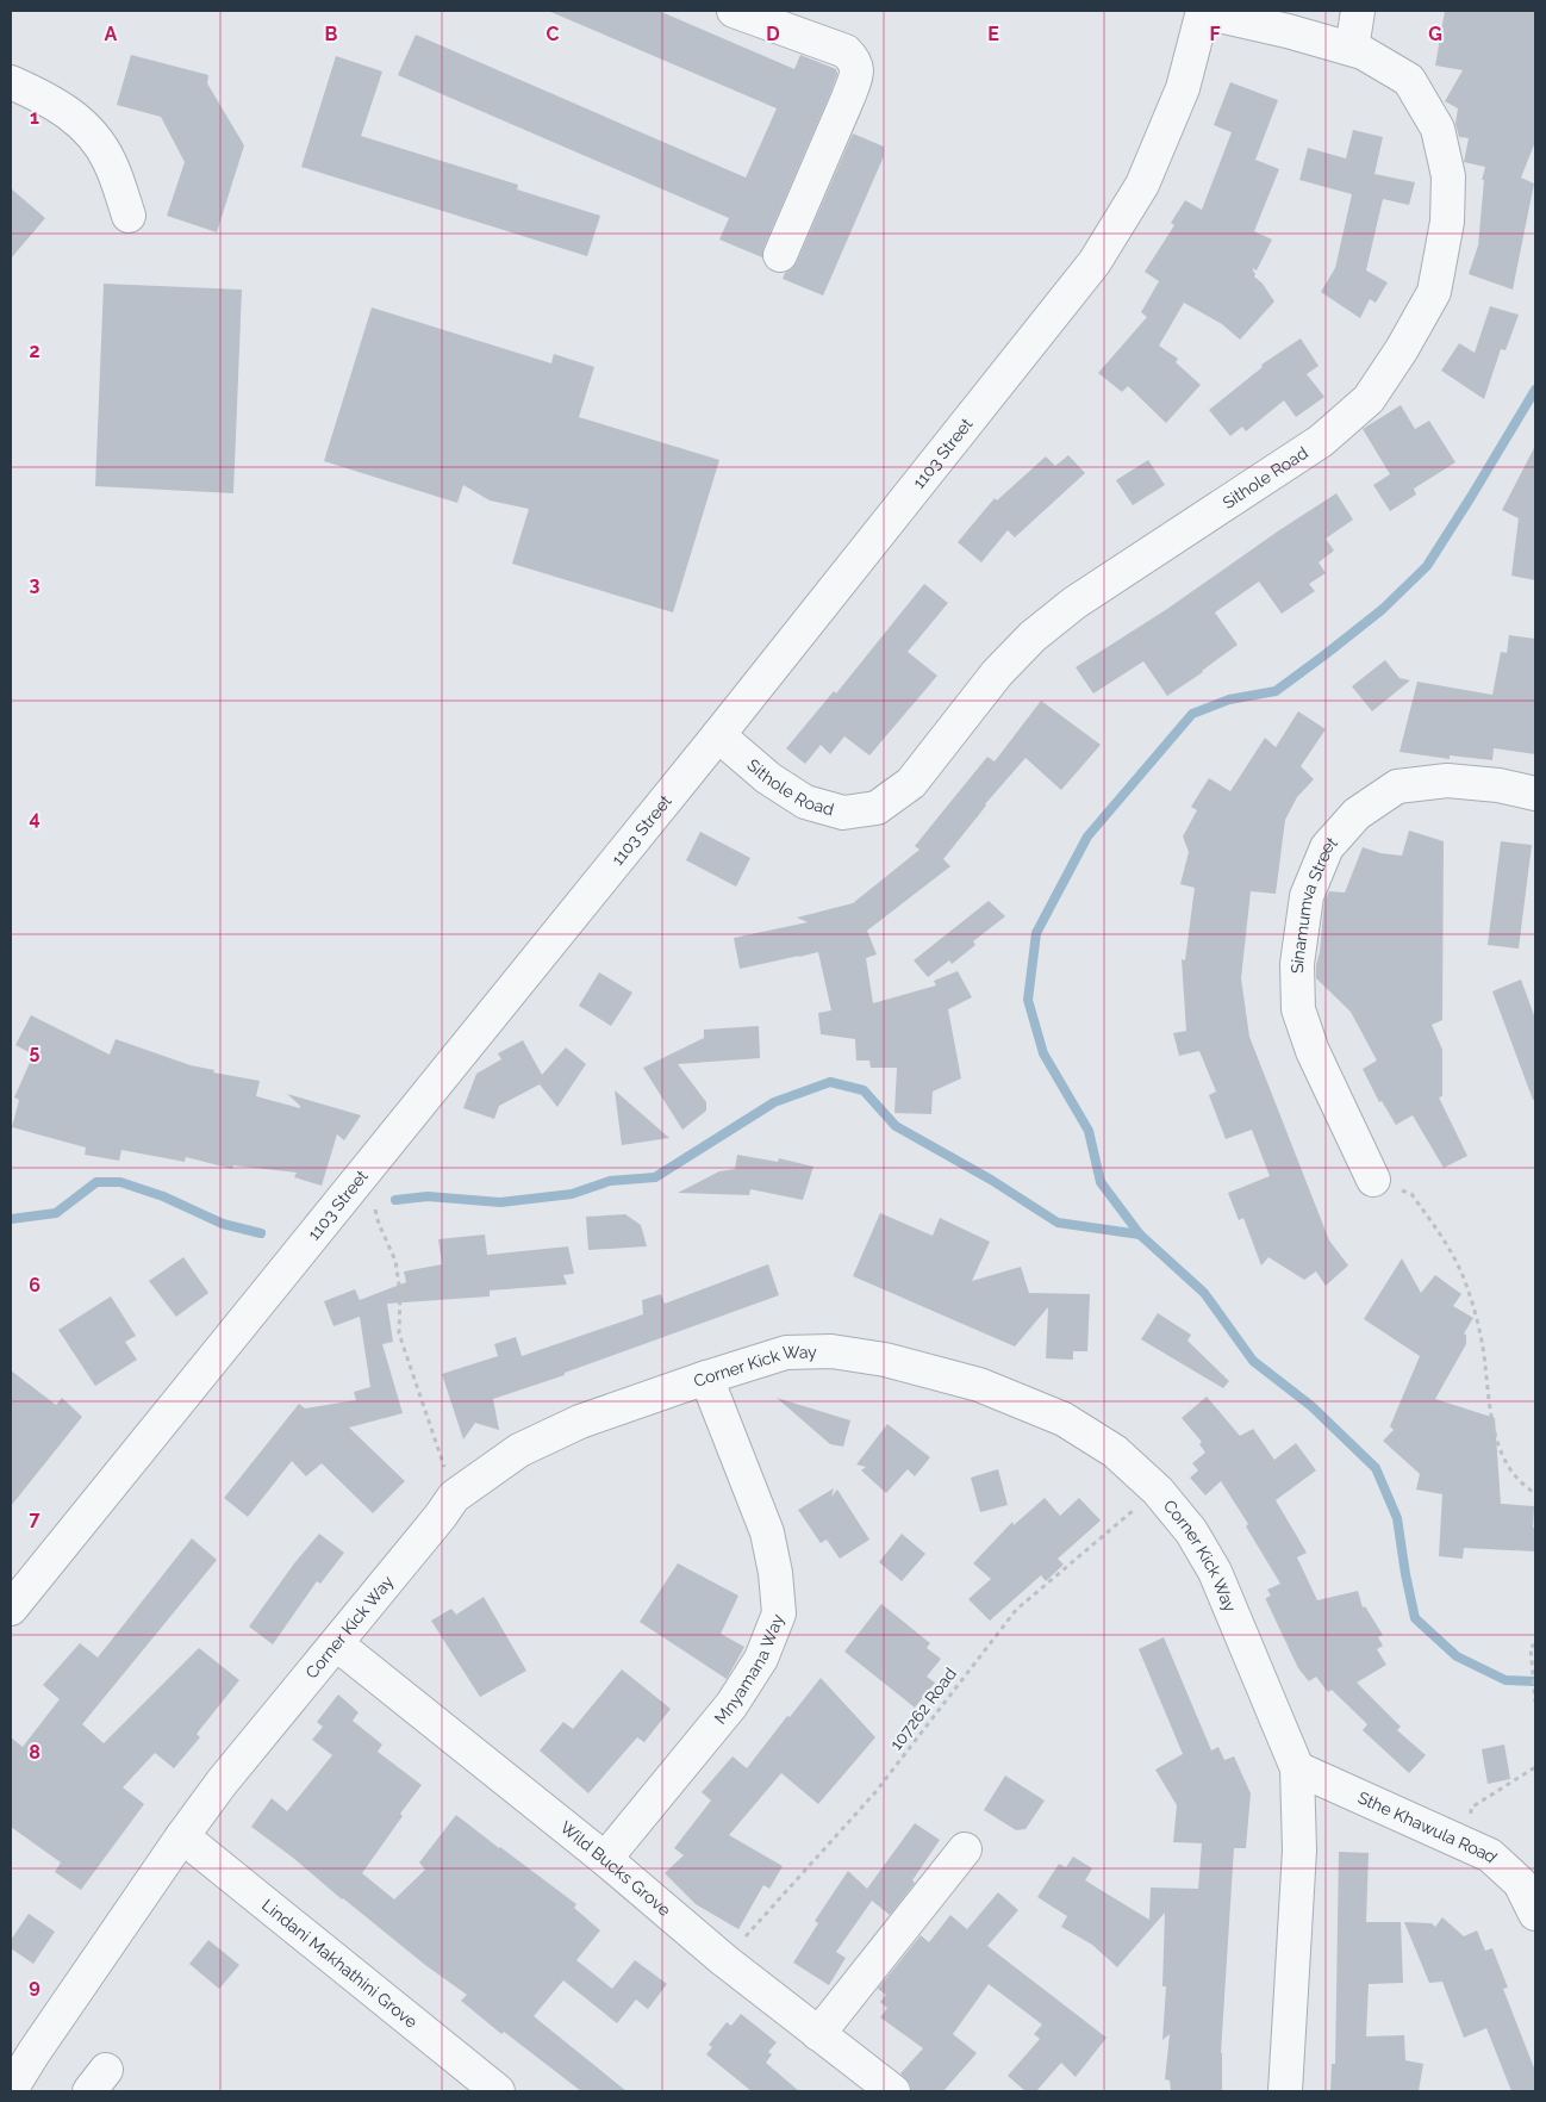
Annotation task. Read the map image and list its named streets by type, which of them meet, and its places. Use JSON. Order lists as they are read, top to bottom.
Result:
{
  "streets": {
    "street": [
      "1103 Street",
      "Sithole Road",
      "Sinamumva Street",
      "Corner Kick Way",
      "Mnyamana Way",
      "Sthe Khawula Road",
      "Wild Bucks Grove",
      "Lindani Makhathini Grove"
    ],
    "path": ["107262 Road"]
  },
  "crossings": [
    ["1103 Street", "Sithole Road"],
    ["Corner Kick Way", "Mnyamana Way"],
    ["Corner Kick Way", "107262 Road"],
    ["Corner Kick Way", "Sthe Khawula Road"],
    ["Corner Kick Way", "Wild Bucks Grove"],
    ["Corner Kick Way", "Lindani Makhathini Grove"],
    ["Mnyamana Way", "Wild Bucks Grove"],
    ["107262 Road", "Wild Bucks Grove"]
  ],
  "grid": {
    "columns": [
      "A",
      "B",
      "C",
      "D",
      "E",
      "F",
      "G"
    ],
    "rows": [
      "1",
      "2",
      "3",
      "4",
      "5",
      "6",
      "7",
      "8",
      "9"
    ]
  }
}
